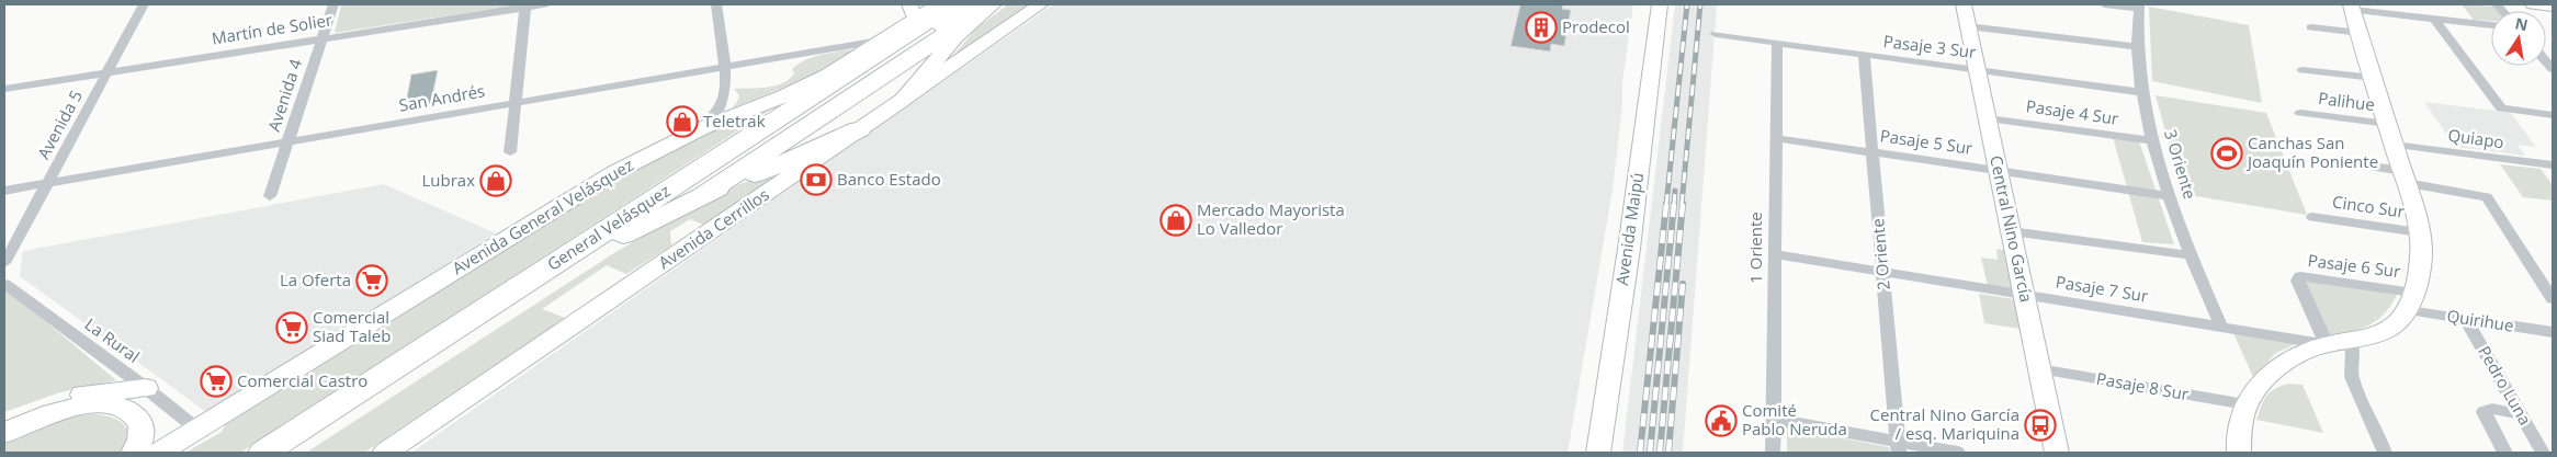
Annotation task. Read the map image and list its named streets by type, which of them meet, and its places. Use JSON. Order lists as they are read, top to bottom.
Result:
{
  "streets": {
    "highway": ["General Velásquez"],
    "main road": ["Avenida General Velásquez", "Avenida Cerrillos"],
    "street": [
      "Martín de Solier",
      "Pasaje 3 Sur",
      "Avenida 4",
      "San Andrés",
      "Palihue",
      "Pasaje 4 Sur",
      "Avenida 5",
      "Quiapo",
      "Pasaje 5 Sur",
      "3 Oriente",
      "Cinco Sur",
      "Avenida Maipú",
      "Central Nino García",
      "1 Oriente",
      "2 Oriente",
      "Pasaje 6 Sur",
      "Pasaje 7 Sur",
      "Quirihue",
      "La Rural",
      "Pedro Luna",
      "Pasaje 8 Sur"
    ]
  },
  "crossings": [
    ["Martín de Solier", "Avenida 4"],
    ["Martín de Solier", "Avenida 5"],
    ["Pasaje 3 Sur", "3 Oriente"],
    ["Pasaje 3 Sur", "Central Nino García"],
    ["Pasaje 3 Sur", "1 Oriente"],
    ["Pasaje 3 Sur", "2 Oriente"],
    ["Avenida 4", "San Andrés"],
    ["San Andrés", "Avenida 5"],
    ["San Andrés", "Avenida General Velásquez"],
    ["Pasaje 4 Sur", "3 Oriente"],
    ["Pasaje 4 Sur", "Central Nino García"],
    ["Pasaje 5 Sur", "3 Oriente"],
    ["Pasaje 5 Sur", "Central Nino García"],
    ["Pasaje 5 Sur", "1 Oriente"],
    ["Pasaje 5 Sur", "2 Oriente"],
    ["3 Oriente", "Pasaje 7 Sur"],
    ["Avenida General Velásquez", "La Rural"],
    ["Central Nino García", "Pasaje 7 Sur"],
    ["Central Nino García", "Pasaje 8 Sur"],
    ["1 Oriente", "Pasaje 7 Sur"],
    ["2 Oriente", "Pasaje 7 Sur"],
    ["Pasaje 6 Sur", "Pasaje 7 Sur"],
    ["Pasaje 6 Sur", "Quirihue"],
    ["Quirihue", "Pedro Luna"]
  ],
  "places": {
    "building": ["Prodecol"],
    "shop": ["Teletrak", "Lubrax", "Mercado Mayorista Lo Valledor"],
    "sports": ["Canchas San Joaquín Poniente"],
    "bank": ["Banco Estado"],
    "supermarket": ["La Oferta", "Comercial Siad Taleb", "Comercial Castro"],
    "public building": ["Comité Pablo Neruda"],
    "bus stop": ["Central Nino García / esq. Mariquina"]
  },
  "north": "top"
}
